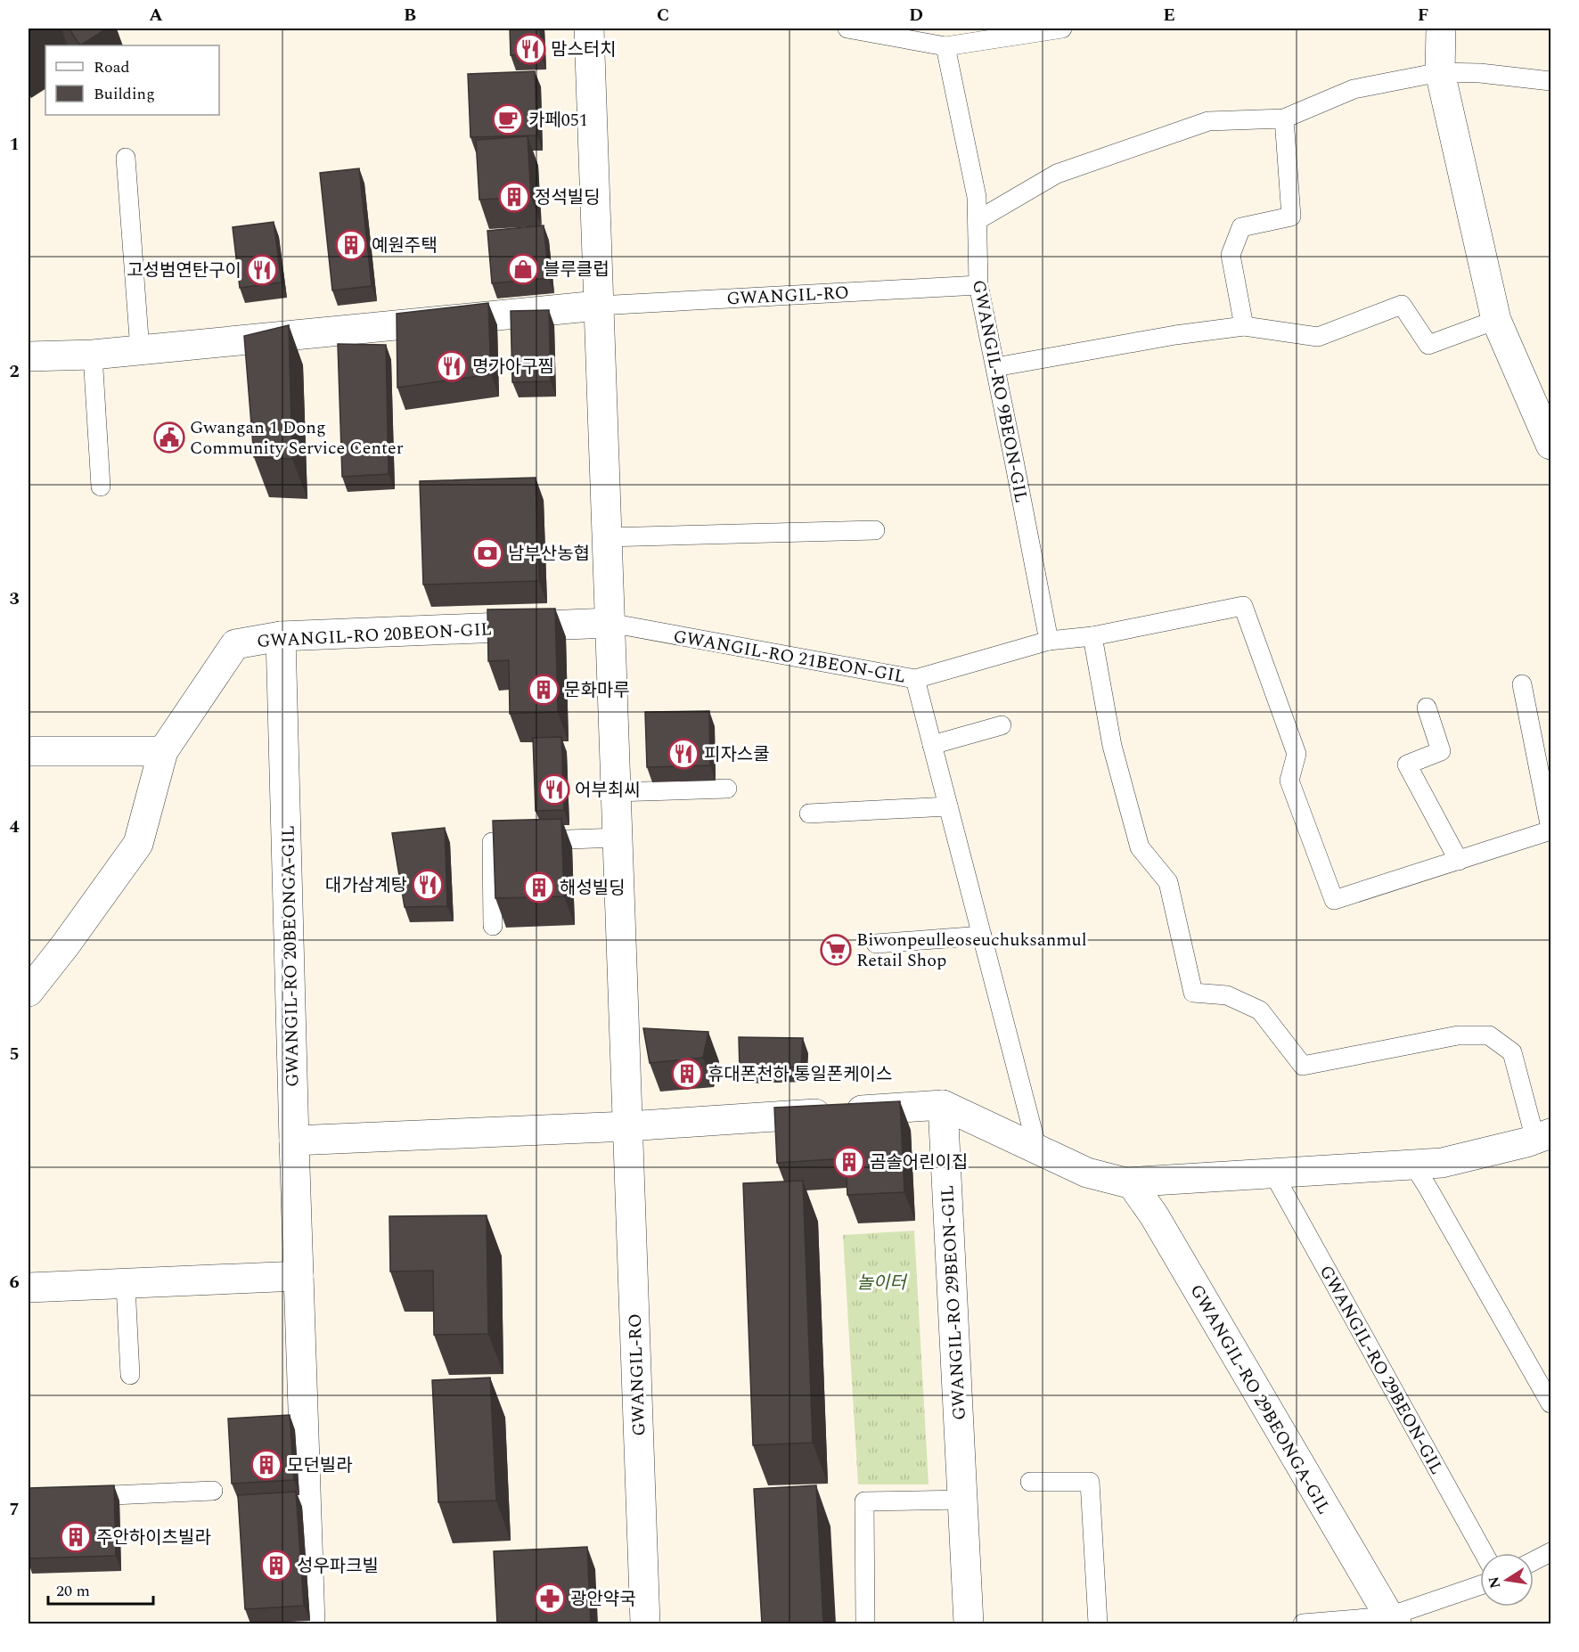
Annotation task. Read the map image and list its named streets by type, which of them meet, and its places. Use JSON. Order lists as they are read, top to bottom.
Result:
{
  "streets": {
    "street": [
      "GWANGIL-RO",
      "GWANGIL-RO 20BEON-GIL",
      "GWANGIL-RO 20BEONGA-GIL",
      "GWANGIL-RO 29BEON-GIL",
      "GWANGIL-RO 29BEONGA-GIL"
    ],
    "lane": ["GWANGIL-RO 9BEON-GIL", "GWANGIL-RO 21BEON-GIL"]
  },
  "crossings": [
    ["GWANGIL-RO", "GWANGIL-RO 9BEON-GIL"],
    ["GWANGIL-RO", "GWANGIL-RO 20BEON-GIL"],
    ["GWANGIL-RO", "GWANGIL-RO 21BEON-GIL"],
    ["GWANGIL-RO 9BEON-GIL", "GWANGIL-RO 21BEON-GIL"],
    ["GWANGIL-RO 20BEON-GIL", "GWANGIL-RO 21BEON-GIL"],
    ["GWANGIL-RO 20BEON-GIL", "GWANGIL-RO 20BEONGA-GIL"]
  ],
  "parks": ["놀이터"],
  "places": {
    "restaurant": [
      "맘스터치",
      "고성범연탄구이",
      "명가아구찜",
      "피자스쿨",
      "어부최씨",
      "대가삼계탕"
    ],
    "cafe": ["카페051"],
    "building": [
      "정석빌딩",
      "예원주택",
      "문화마루",
      "해성빌딩",
      "휴대폰천하 통일폰케이스",
      "곰솔어린이집",
      "모던빌라",
      "주안하이츠빌라",
      "성우파크빌"
    ],
    "shop": ["블루클럽"],
    "public building": ["Gwangan 1 Dong Community Service Center"],
    "bank": ["남부산농협"],
    "supermarket": ["Biwonpeulleoseuchuksanmul Retail Shop"],
    "pharmacy": ["광안약국"]
  },
  "legend": ["Road", "Building"],
  "scale_bar": "20 m",
  "north": "left",
  "grid": {
    "columns": [
      "A",
      "B",
      "C",
      "D",
      "E",
      "F"
    ],
    "rows": [
      "1",
      "2",
      "3",
      "4",
      "5",
      "6",
      "7"
    ]
  }
}
